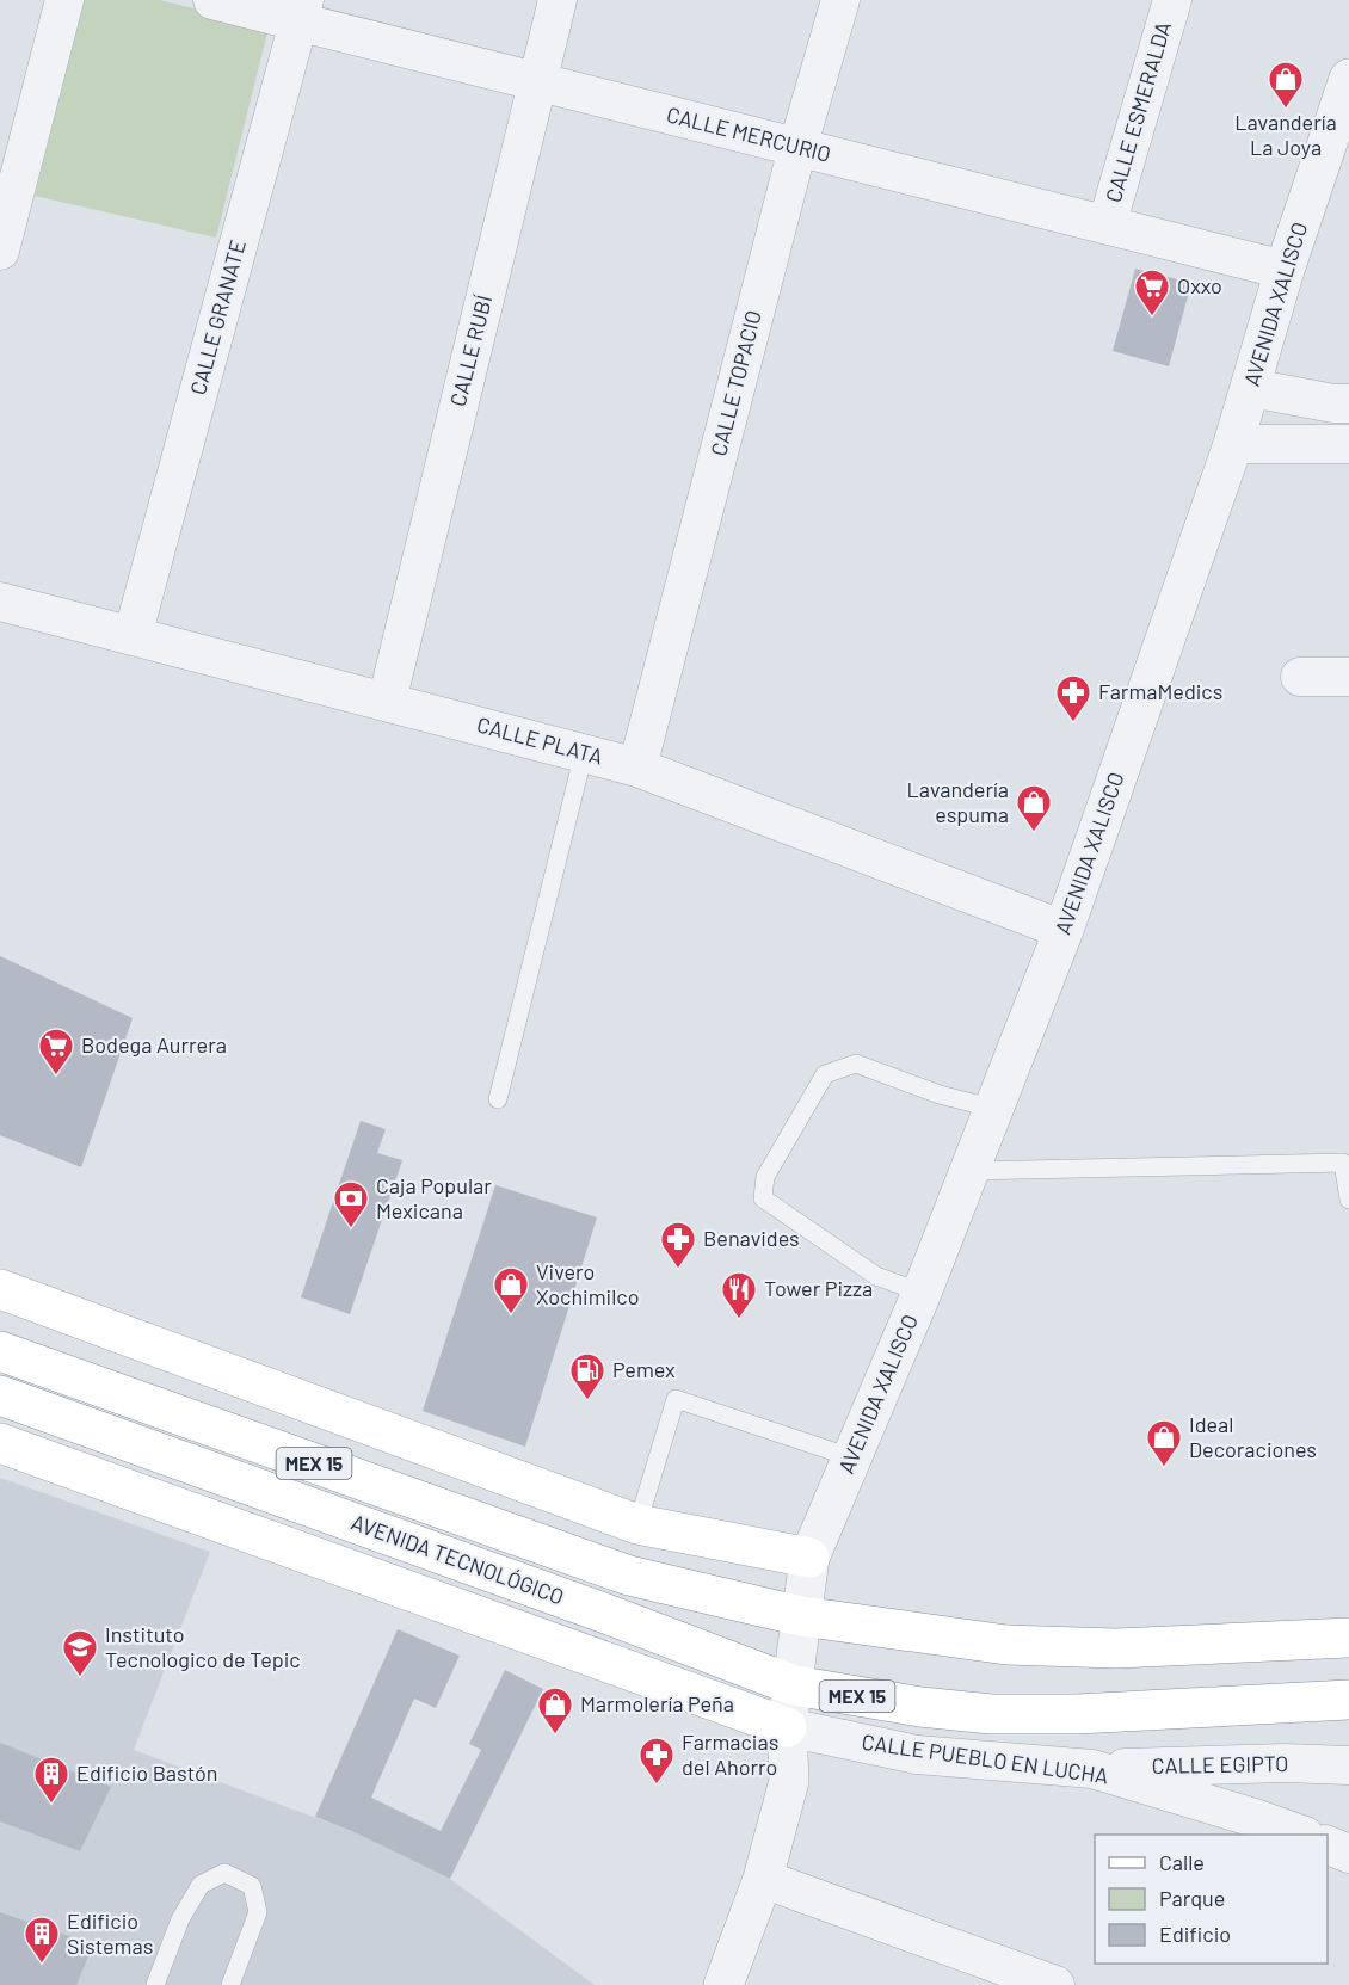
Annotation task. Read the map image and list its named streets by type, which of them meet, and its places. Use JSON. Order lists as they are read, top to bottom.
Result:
{
  "streets": {
    "main road": ["MEX 15", "AVENIDA TECNOLÓGICO"],
    "street": [
      "CALLE ESMERALDA",
      "CALLE MERCURIO",
      "AVENIDA XALISCO",
      "CALLE GRANATE",
      "CALLE RUBÍ",
      "CALLE TOPACIO",
      "CALLE PLATA",
      "CALLE PUEBLO EN LUCHA",
      "CALLE EGIPTO"
    ]
  },
  "crossings": [
    ["CALLE ESMERALDA", "CALLE MERCURIO"],
    ["CALLE MERCURIO", "AVENIDA XALISCO"],
    ["CALLE MERCURIO", "CALLE GRANATE"],
    ["CALLE MERCURIO", "CALLE RUBÍ"],
    ["CALLE MERCURIO", "CALLE TOPACIO"],
    ["AVENIDA XALISCO", "CALLE PLATA"],
    ["AVENIDA XALISCO", "AVENIDA TECNOLÓGICO"],
    ["AVENIDA XALISCO", "CALLE PUEBLO EN LUCHA"],
    ["CALLE GRANATE", "CALLE PLATA"],
    ["CALLE RUBÍ", "CALLE PLATA"],
    ["CALLE TOPACIO", "CALLE PLATA"],
    ["AVENIDA TECNOLÓGICO", "CALLE PUEBLO EN LUCHA"],
    ["CALLE PUEBLO EN LUCHA", "CALLE EGIPTO"]
  ],
  "places": {
    "shop": [
      "Lavandería La Joya",
      "Lavandería espuma",
      "Vivero Xochimilco",
      "Ideal Decoraciones",
      "Marmolería Peña"
    ],
    "supermarket": ["Oxxo", "Bodega Aurrera"],
    "pharmacy": ["FarmaMedics", "Benavides", "Farmacias del Ahorro"],
    "bank": ["Caja Popular Mexicana"],
    "restaurant": ["Tower Pizza"],
    "fuel station": ["Pemex"],
    "school or university": ["Instituto Tecnologico de Tepic"],
    "building": ["Edificio Bastón", "Edificio Sistemas"]
  },
  "legend": ["Calle", "Parque", "Edificio"]
}
